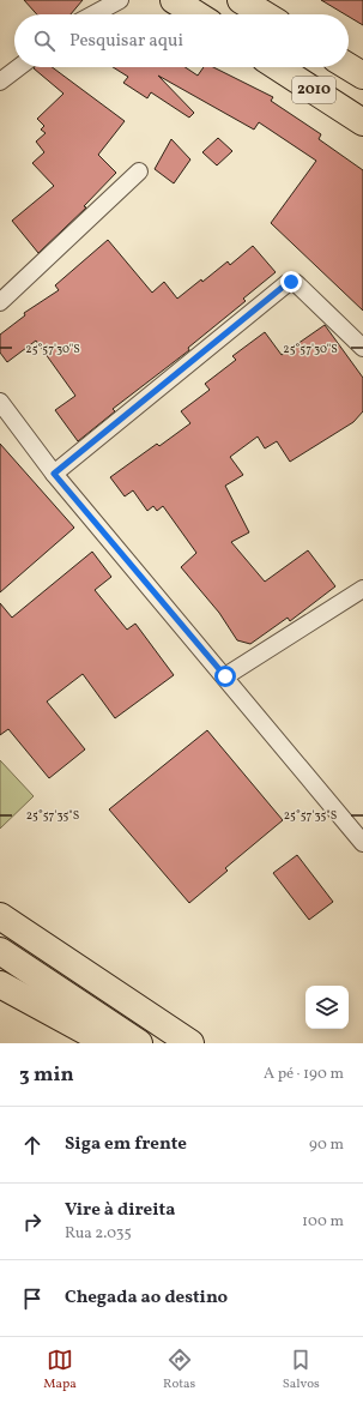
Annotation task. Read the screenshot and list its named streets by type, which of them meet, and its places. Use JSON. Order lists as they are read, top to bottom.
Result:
{
  "streets": {
    "main road": ["2010"]
  },
  "page": {
    "search": "Pesquisar aqui",
    "heading": ["3 min", "A pé · 190 m"],
    "list": [
      ["Siga em frente", "90 m"],
      ["Vire à direita", "Rua 2.035", "100 m"],
      "Chegada ao destino"
    ],
    "nav": ["Mapa", "Rotas", "Salvos"]
  },
  "coordinates": ["25°57'30\"S", "25°57'35\"S"]
}
